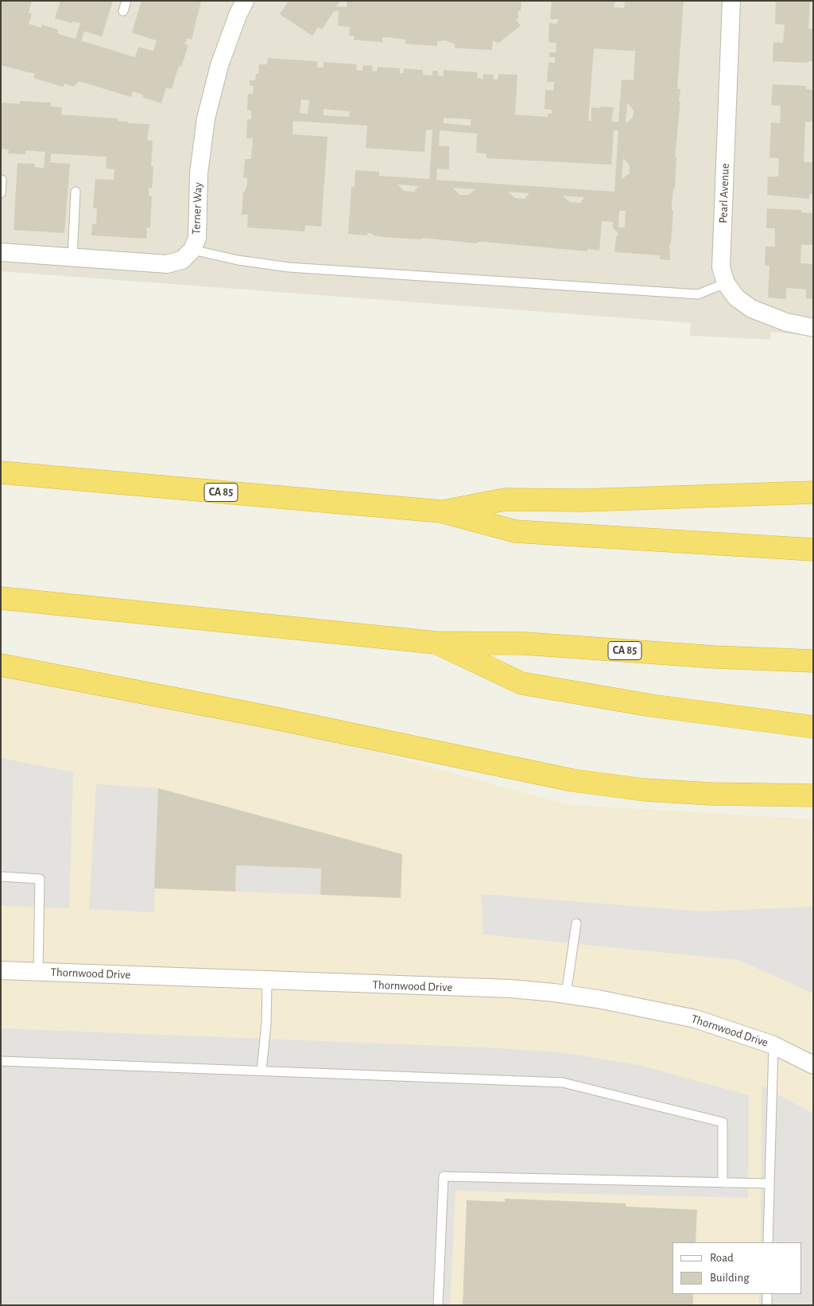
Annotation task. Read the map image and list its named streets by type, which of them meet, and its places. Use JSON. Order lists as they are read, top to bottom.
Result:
{
  "streets": {
    "highway": ["CA 85"],
    "street": ["Pearl Avenue", "Terner Way", "Thornwood Drive"]
  },
  "legend": ["Road", "Building"]
}
